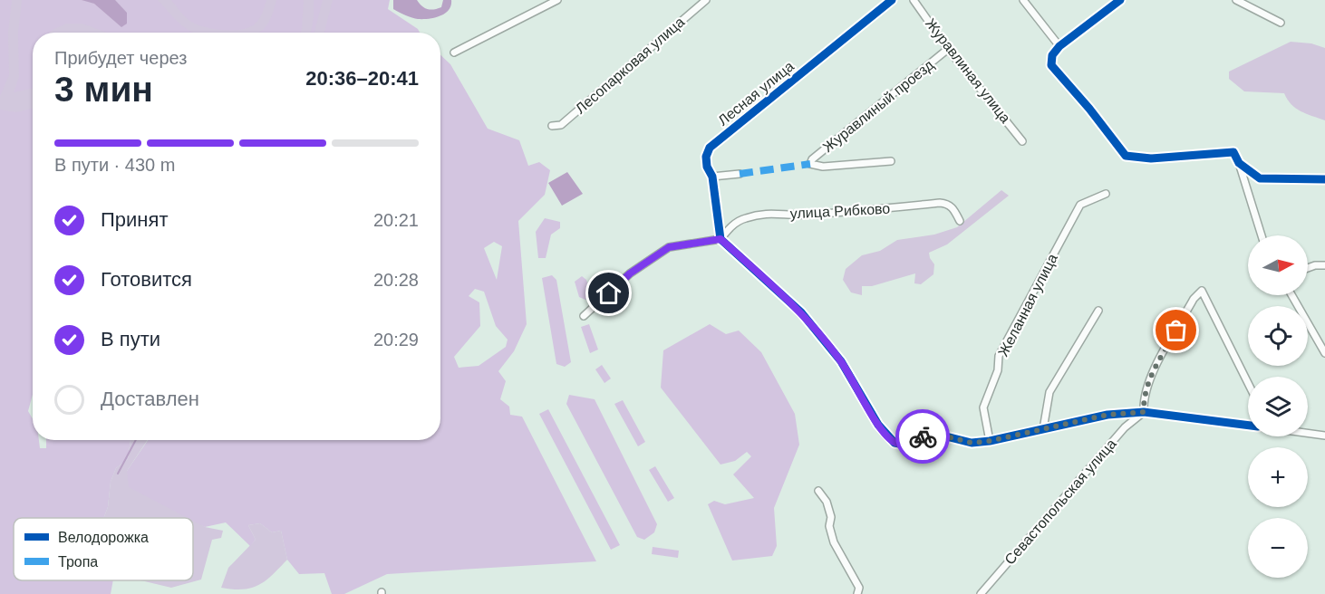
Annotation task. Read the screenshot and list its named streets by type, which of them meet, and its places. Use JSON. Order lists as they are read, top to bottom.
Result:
{
  "streets": {
    "street": [
      "Лесопарковая улица",
      "Журавлиная улица",
      "Лесная улица",
      "Журавлиный проезд",
      "улица Рибково",
      "Желанная улица",
      "Севастопольская улица"
    ]
  },
  "crossings": [
    ["Журавлиная улица", "Журавлиный проезд"],
    ["Лесная улица", "улица Рибково"]
  ],
  "legend": ["Велодорожка", "Тропа"],
  "north": "right",
  "page": {
    "heading": ["3 мин", "Прибудет через", "20:36–20:41"],
    "bar": "В пути · 430 m",
    "list": [
      ["Принят", "20:21"],
      ["Готовится", "20:28"],
      ["В пути", "20:29"],
      "Доставлен"
    ],
    "map_buttons": ["+", "−"]
  }
}
